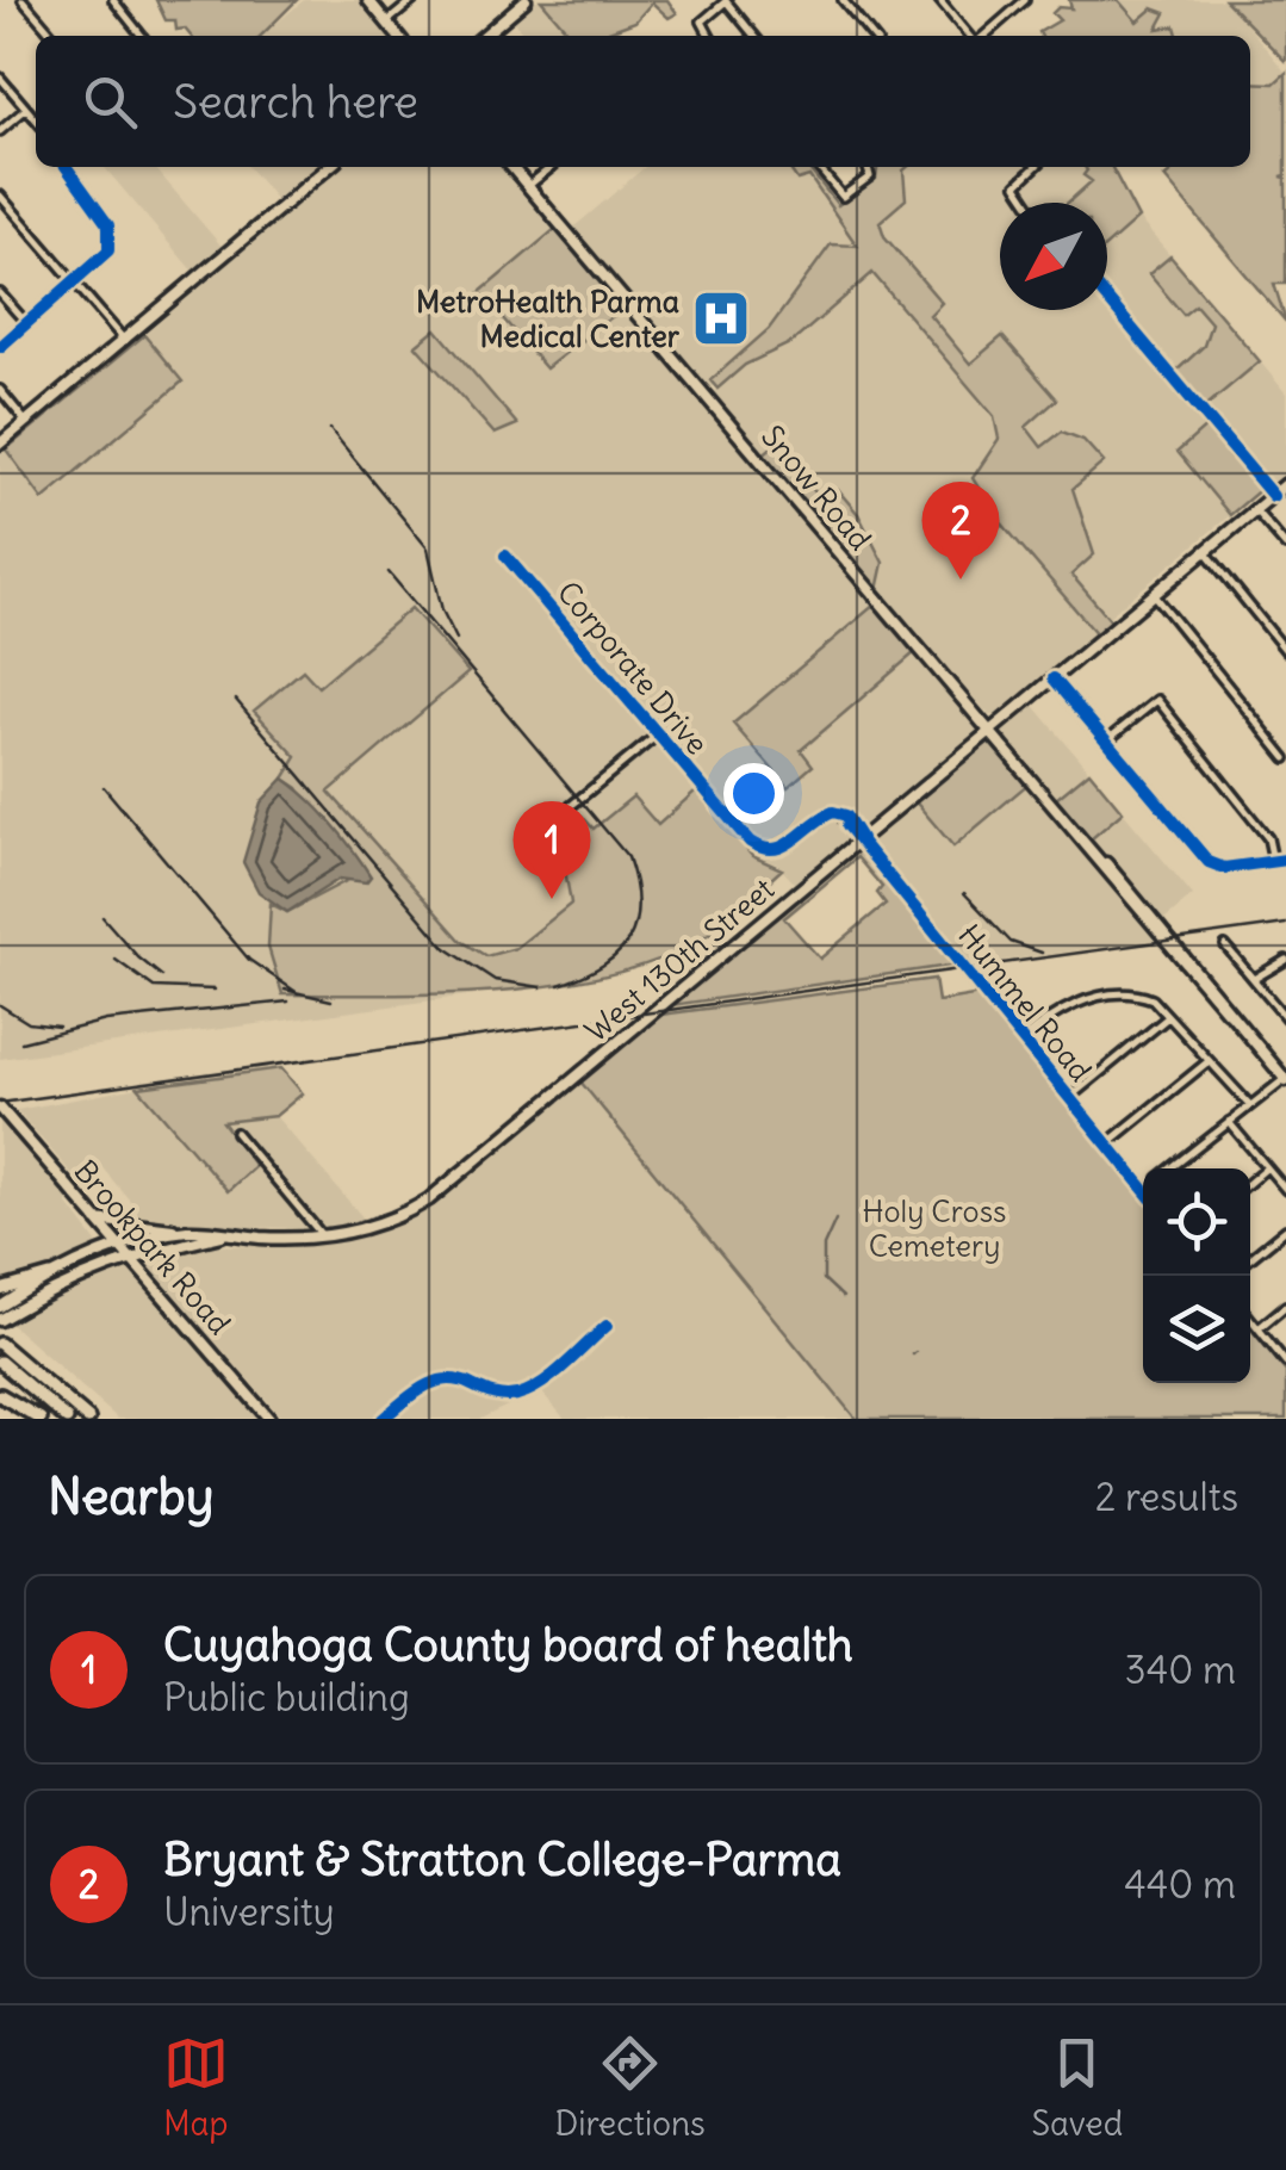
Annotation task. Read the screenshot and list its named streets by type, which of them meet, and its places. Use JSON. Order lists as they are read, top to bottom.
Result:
{
  "streets": {
    "main road": ["Snow Road", "West 130th Street", "Brookpark Road"],
    "street": ["Corporate Drive", "Hummel Road"]
  },
  "crossings": [
    ["Snow Road", "West 130th Street"],
    ["Corporate Drive", "West 130th Street"],
    ["Corporate Drive", "Hummel Road"],
    ["West 130th Street", "Hummel Road"],
    ["West 130th Street", "Brookpark Road"]
  ],
  "parks": ["Holy Cross Cemetery"],
  "places": {
    "hospital": ["MetroHealth Parma Medical Center"]
  },
  "north": "bottom left",
  "page": {
    "search": "Search here",
    "pins": ["2", "1"],
    "heading": ["Nearby", "2 results"],
    "list": [
      {
        "mark": "1",
        "name": "Cuyahoga County board of health",
        "note": "Public building",
        "value": "340 m"
      },
      {
        "mark": "2",
        "name": "Bryant & Stratton College-Parma",
        "note": "University",
        "value": "440 m"
      }
    ],
    "nav": ["Map", "Directions", "Saved"]
  }
}
